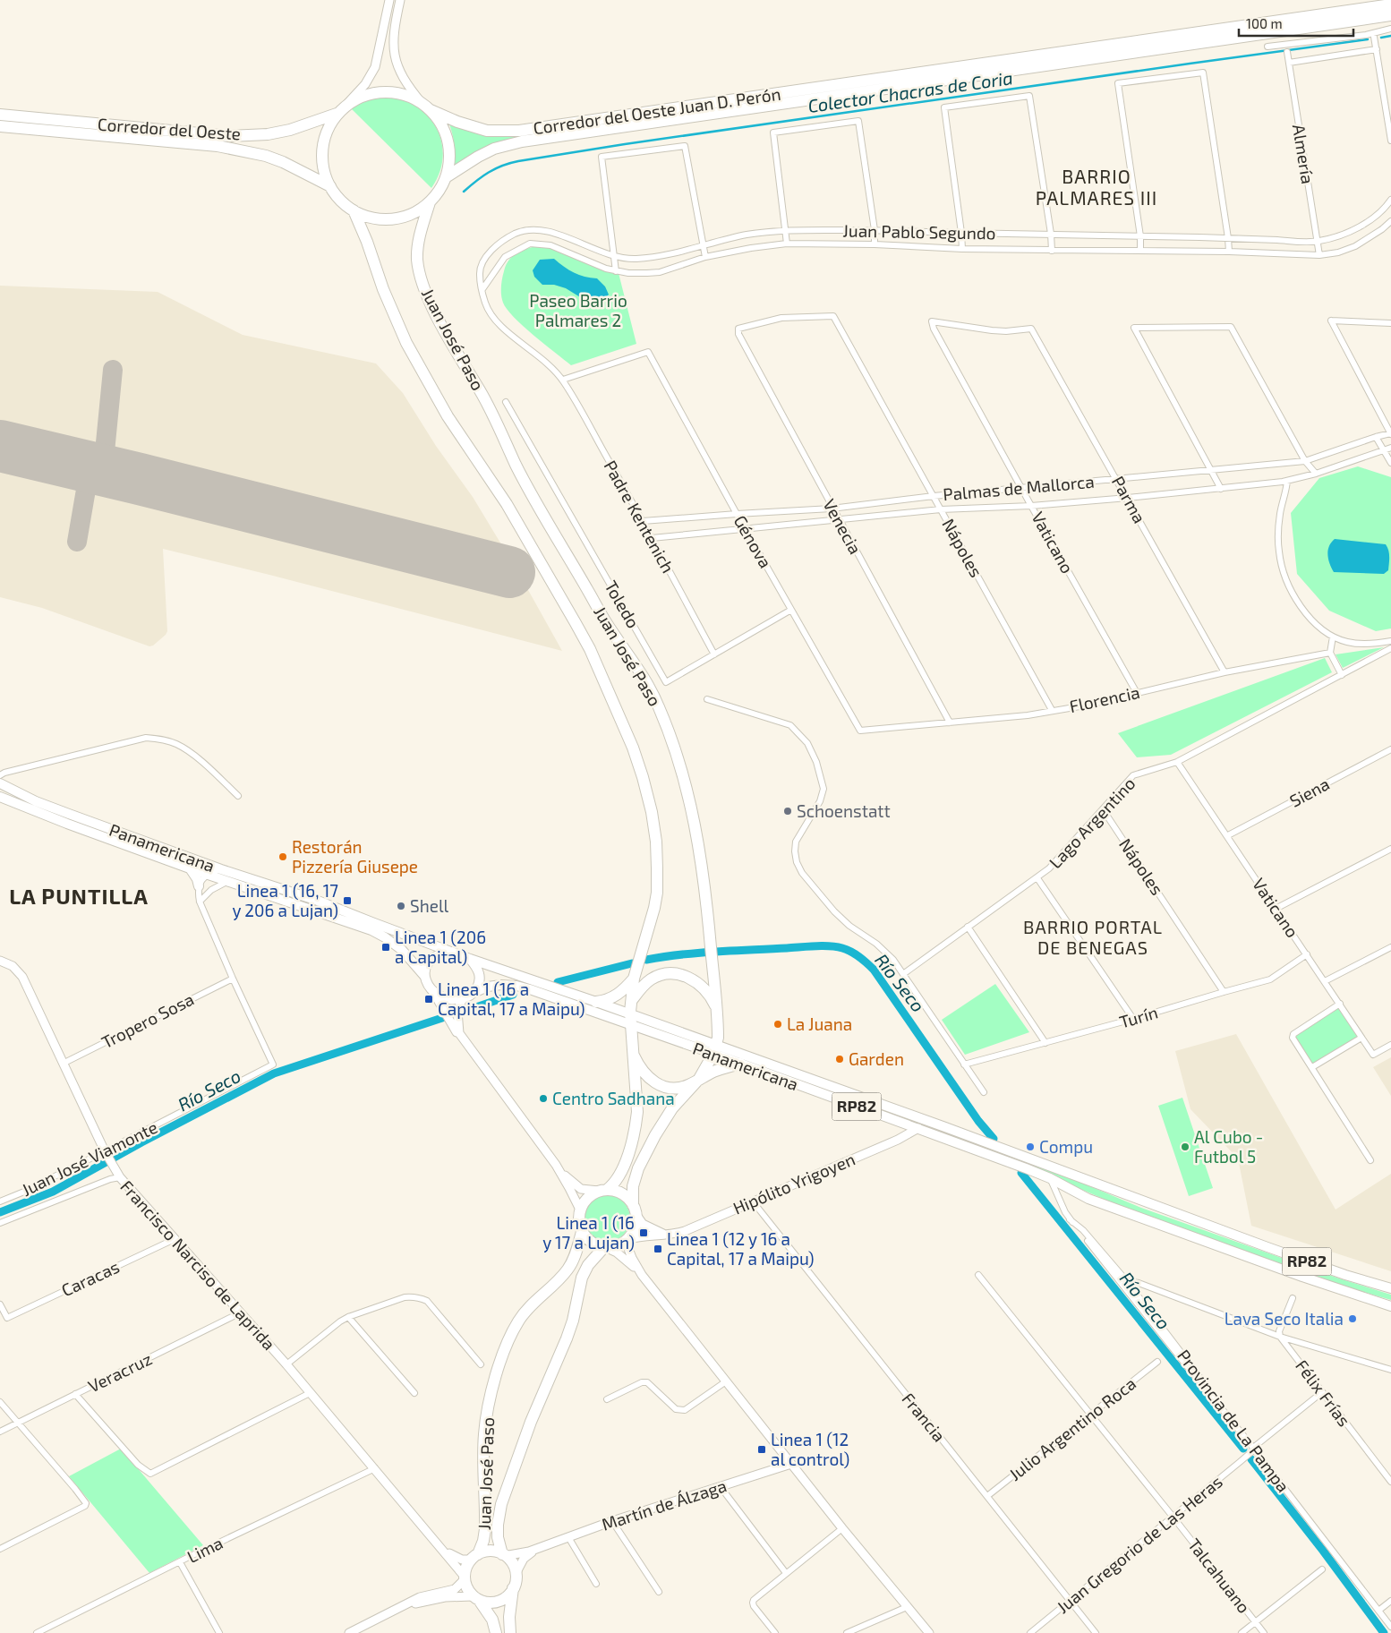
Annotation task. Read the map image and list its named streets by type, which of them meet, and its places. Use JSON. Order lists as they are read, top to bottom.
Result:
{
  "streets": {
    "highway": ["Corredor del Oeste Juan D. Perón", "Corredor del Oeste", "Juan José Paso"],
    "main road": ["Panamericana", "RP82"],
    "street": [
      "Almería",
      "Juan Pablo Segundo",
      "Palmas de Mallorca",
      "Parma",
      "Padre Kentenich",
      "Venecia",
      "Génova",
      "Vaticano",
      "Nápoles",
      "Toledo",
      "Florencia",
      "Siena",
      "Lago Argentino",
      "Turín",
      "Tropero Sosa",
      "Juan José Viamonte",
      "Hipólito Yrigoyen",
      "Francisco Narciso de Laprida",
      "Caracas",
      "Veracruz",
      "Félix Frías",
      "Francia",
      "Provincia de La Pampa",
      "Julio Argentino Roca",
      "Martín de Álzaga",
      "Juan Gregorio de Las Heras",
      "Lima",
      "Talcahuano"
    ]
  },
  "crossings": [
    ["Corredor del Oeste Juan D. Perón", "Corredor del Oeste"],
    ["Corredor del Oeste Juan D. Perón", "Juan José Paso"],
    ["Corredor del Oeste", "Juan José Paso"],
    ["Almería", "Juan Pablo Segundo"],
    ["Juan Pablo Segundo", "Padre Kentenich"],
    ["Juan Pablo Segundo", "Génova"],
    ["Juan José Paso", "Panamericana"],
    ["Juan José Paso", "Hipólito Yrigoyen"],
    ["Juan José Paso", "Francisco Narciso de Laprida"],
    ["Juan José Paso", "Martín de Álzaga"],
    ["Palmas de Mallorca", "Parma"],
    ["Palmas de Mallorca", "Padre Kentenich"],
    ["Palmas de Mallorca", "Venecia"],
    ["Palmas de Mallorca", "Génova"],
    ["Palmas de Mallorca", "Vaticano"],
    ["Palmas de Mallorca", "Nápoles"],
    ["Parma", "Vaticano"],
    ["Parma", "Florencia"],
    ["Padre Kentenich", "Génova"],
    ["Padre Kentenich", "Toledo"],
    ["Venecia", "Nápoles"],
    ["Venecia", "Florencia"],
    ["Génova", "Toledo"],
    ["Génova", "Florencia"],
    ["Vaticano", "Florencia"],
    ["Vaticano", "Siena"],
    ["Vaticano", "Lago Argentino"],
    ["Vaticano", "Turín"],
    ["Nápoles", "Florencia"],
    ["Nápoles", "Lago Argentino"],
    ["Nápoles", "Turín"],
    ["Panamericana", "RP82"],
    ["Panamericana", "Hipólito Yrigoyen"],
    ["Tropero Sosa", "Juan José Viamonte"],
    ["Tropero Sosa", "Francisco Narciso de Laprida"],
    ["Juan José Viamonte", "Francisco Narciso de Laprida"],
    ["Hipólito Yrigoyen", "Francia"],
    ["Francisco Narciso de Laprida", "Caracas"],
    ["Francisco Narciso de Laprida", "Veracruz"],
    ["Francisco Narciso de Laprida", "Martín de Álzaga"],
    ["Francisco Narciso de Laprida", "Lima"],
    ["Félix Frías", "Juan Gregorio de Las Heras"],
    ["Francia", "Julio Argentino Roca"],
    ["Francia", "Juan Gregorio de Las Heras"],
    ["Provincia de La Pampa", "Juan Gregorio de Las Heras"],
    ["Julio Argentino Roca", "Talcahuano"],
    ["Juan Gregorio de Las Heras", "Talcahuano"]
  ],
  "districts": ["BARRIO PALMARES III", "LA PUNTILLA", "BARRIO PORTAL DE BENEGAS"],
  "water": ["Colector Chacras de Coria", "Río Seco"],
  "parks": ["Paseo Barrio Palmares 2"],
  "places": {
    "other": [
      "Schoenstatt",
      "Restorán Pizzería Giusepe",
      "Shell",
      "La Juana",
      "Garden",
      "Centro Sadhana",
      "Compu",
      "Al Cubo - Futbol 5",
      "Lava Seco Italia"
    ],
    "transit": [
      "Linea 1 (16, 17 y 206 a Lujan)",
      "Linea 1 (206 a Capital)",
      "Linea 1 (16 a Capital, 17 a Maipu)",
      "Linea 1 (16 y 17 a Lujan)",
      "Linea 1 (12 y 16 a Capital, 17 a Maipu)",
      "Linea 1 (12 al control)"
    ]
  },
  "scale_bar": "100 m"
}
